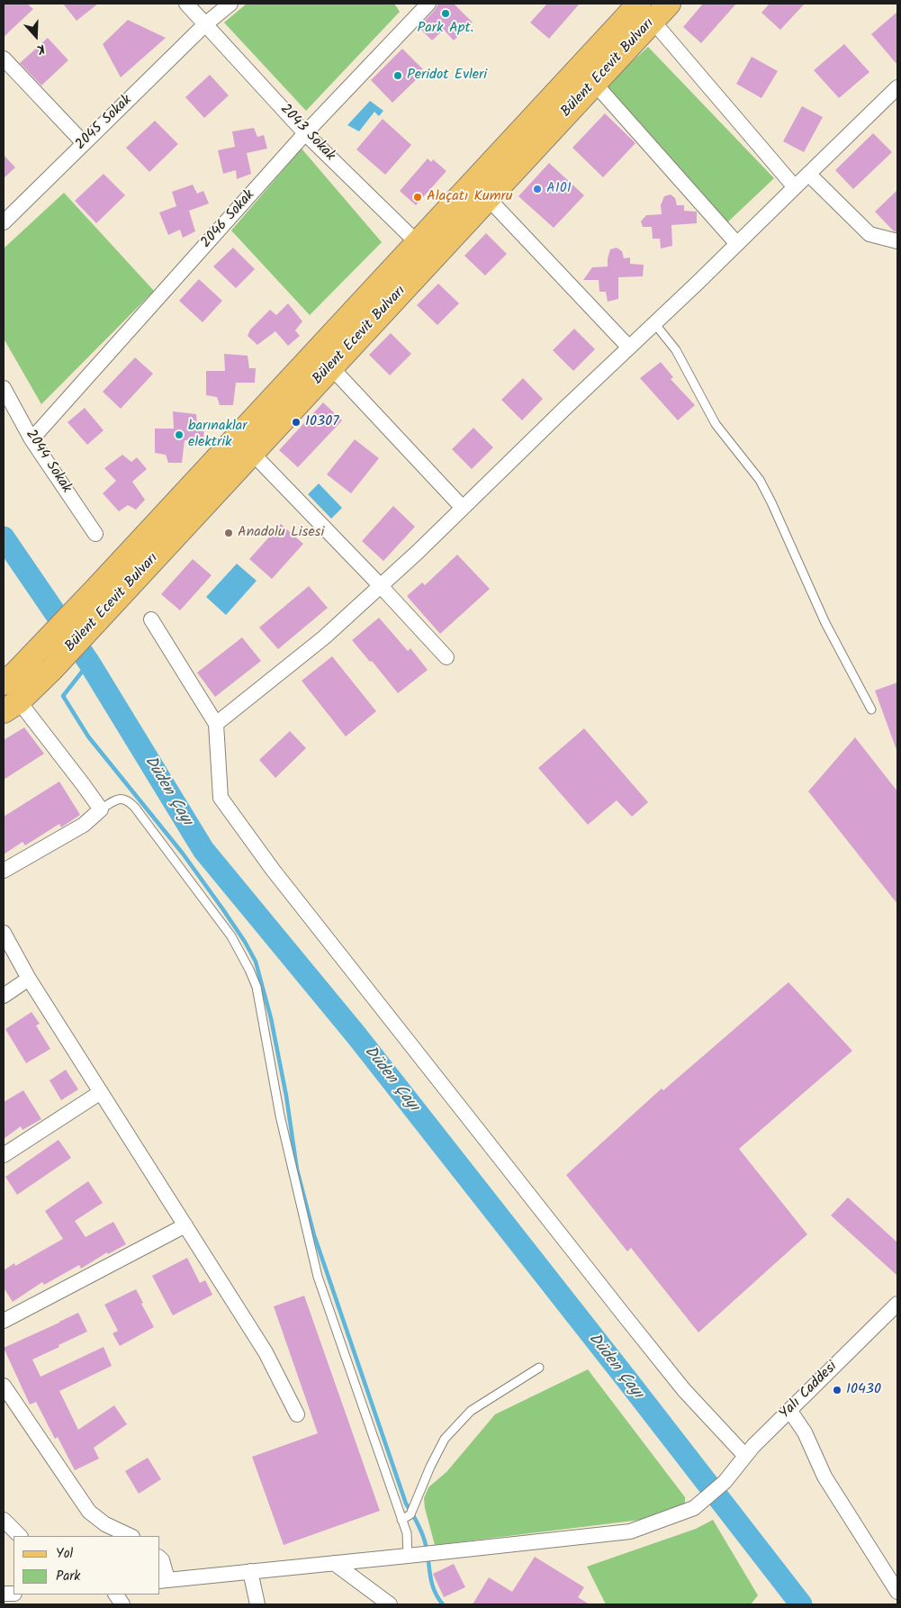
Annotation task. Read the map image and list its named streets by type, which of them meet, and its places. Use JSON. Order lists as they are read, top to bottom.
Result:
{
  "streets": {
    "main road": ["Bülent Ecevit Bulvarı"],
    "street": [
      "2045 Sokak",
      "2043 Sokak",
      "2046 Sokak",
      "2044 Sokak",
      "Yalı Caddesi"
    ]
  },
  "crossings": [
    ["Bülent Ecevit Bulvarı", "2043 Sokak"],
    ["2045 Sokak", "2043 Sokak"],
    ["2043 Sokak", "2046 Sokak"],
    ["2046 Sokak", "2044 Sokak"]
  ],
  "water": ["Düden Çayı"],
  "places": [
    "Park Apt.",
    "Peridot Evleri",
    "A101",
    "Alaçatı Kumru",
    "10307",
    "barınaklar elektrik",
    "Anadolu Lisesi",
    "10430"
  ],
  "legend": ["Yol", "Park"],
  "north": "bottom"
}
